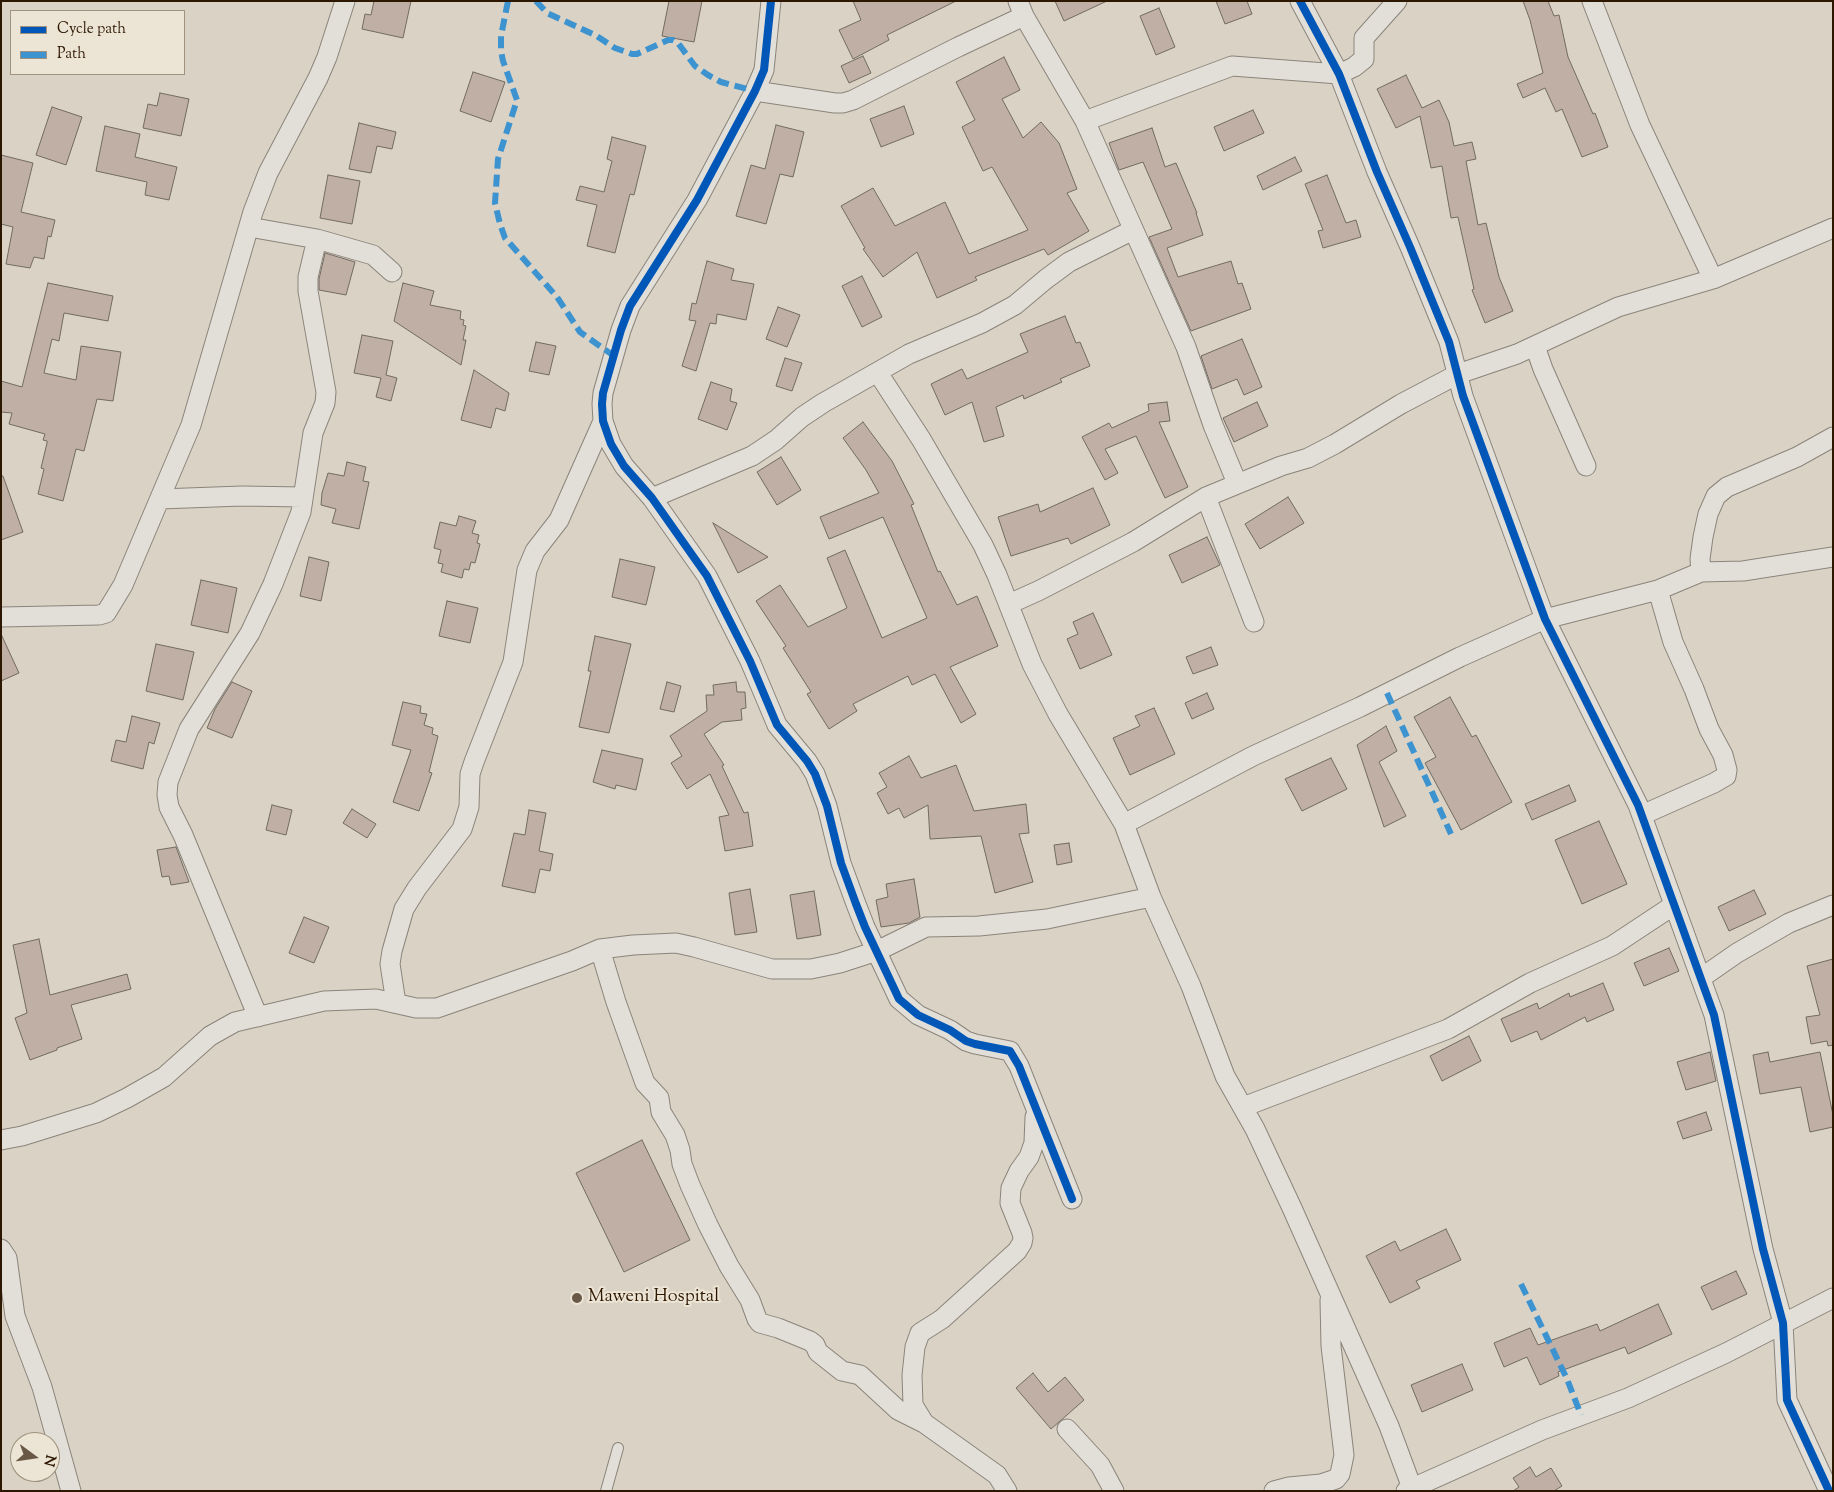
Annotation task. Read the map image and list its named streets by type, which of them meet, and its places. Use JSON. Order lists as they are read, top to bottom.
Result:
{
  "places": ["Maweni Hospital"],
  "legend": ["Cycle path", "Path"],
  "north": "right"
}
